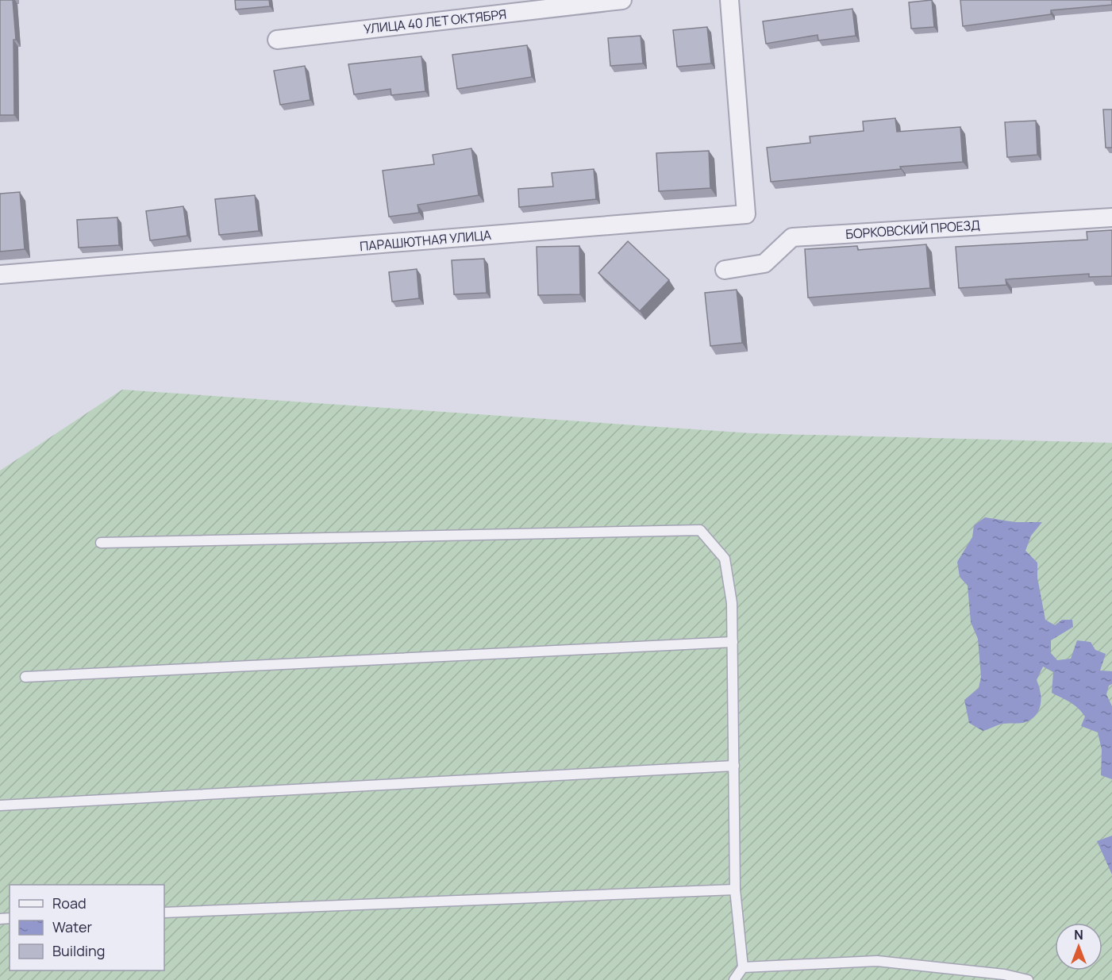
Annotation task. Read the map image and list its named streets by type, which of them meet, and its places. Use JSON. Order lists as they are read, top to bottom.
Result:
{
  "streets": {
    "street": ["УЛИЦА 40 ЛЕТ ОКТЯБРЯ", "БОРКОВСКИЙ ПРОЕЗД", "ПАРАШЮТНАЯ УЛИЦА"]
  },
  "legend": ["Road", "Water", "Building"],
  "north": "top"
}
